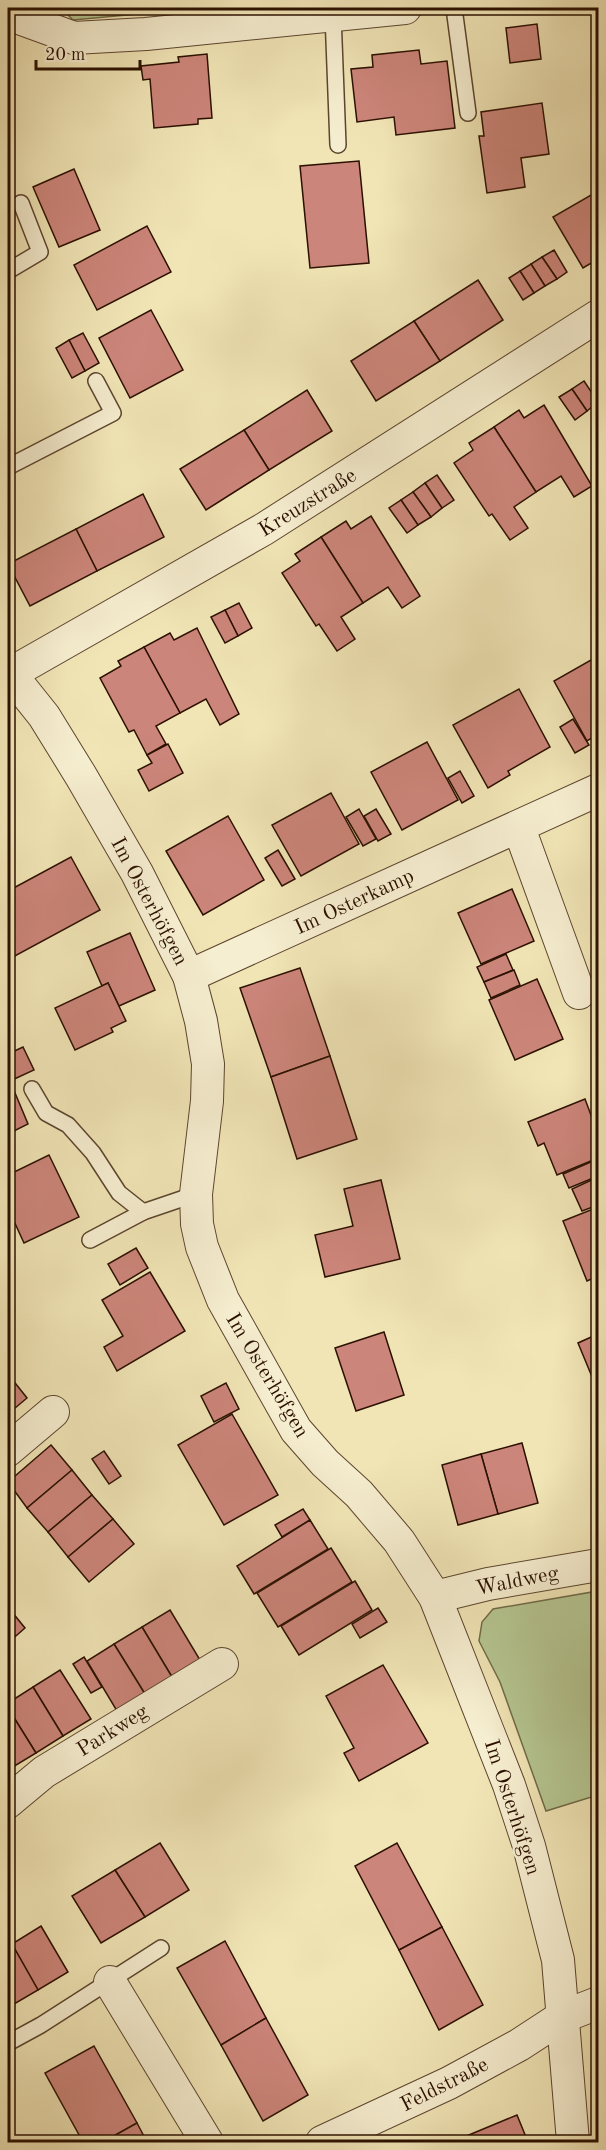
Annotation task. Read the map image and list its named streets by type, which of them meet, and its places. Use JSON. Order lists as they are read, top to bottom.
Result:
{
  "streets": {
    "street": [
      "Kreuzstraße",
      "Im Osterhöfgen",
      "Im Osterkamp",
      "Waldweg",
      "Parkweg",
      "Feldstraße"
    ]
  },
  "crossings": [
    ["Kreuzstraße", "Im Osterhöfgen"],
    ["Im Osterhöfgen", "Im Osterkamp"],
    ["Im Osterhöfgen", "Waldweg"],
    ["Im Osterhöfgen", "Feldstraße"]
  ],
  "scale_bar": "20 m"
}
